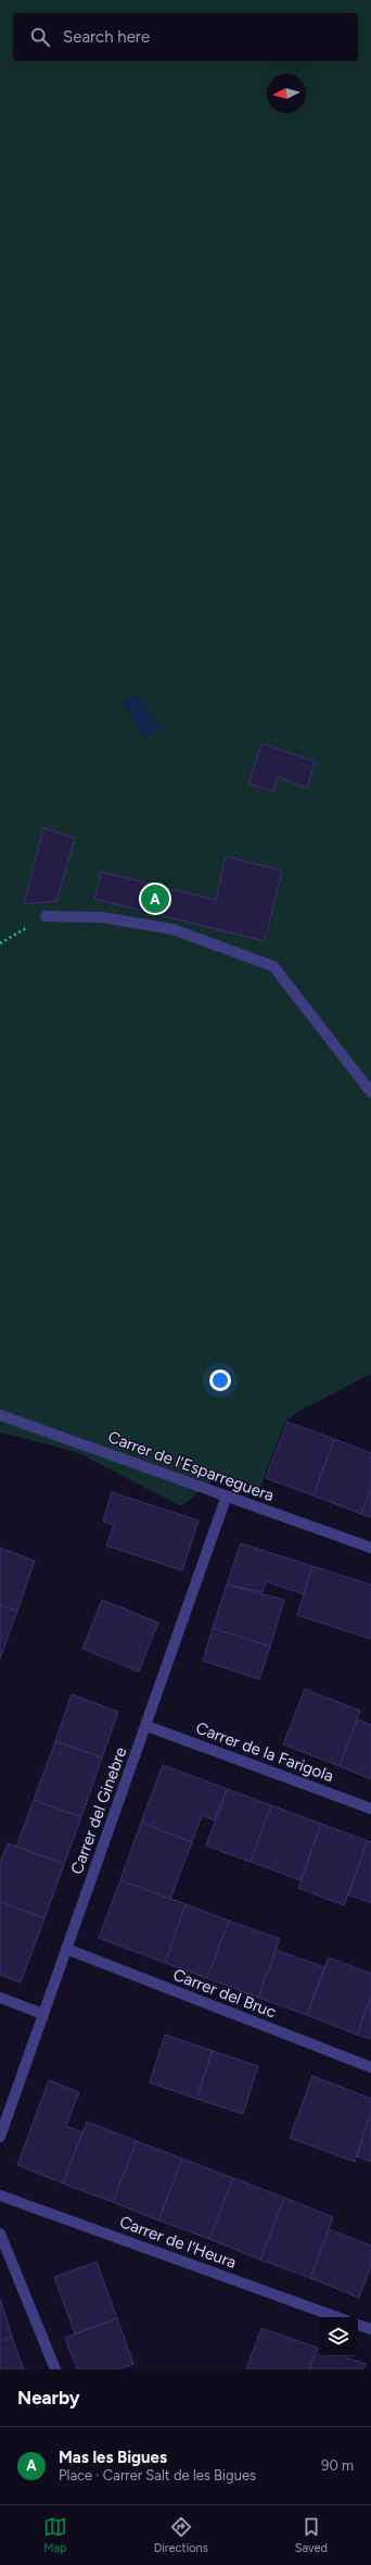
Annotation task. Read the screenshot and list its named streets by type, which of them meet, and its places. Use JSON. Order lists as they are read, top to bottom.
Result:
{
  "streets": {
    "street": [
      "Carrer de l'Esparreguera",
      "Carrer de la Farigola",
      "Carrer del Ginebre",
      "Carrer del Bruc",
      "Carrer de l'Heura"
    ]
  },
  "crossings": [
    ["Carrer de l'Esparreguera", "Carrer del Ginebre"],
    ["Carrer de la Farigola", "Carrer del Ginebre"],
    ["Carrer del Ginebre", "Carrer del Bruc"]
  ],
  "north": "left",
  "page": {
    "search": "Search here",
    "pins": "A",
    "heading": "Nearby",
    "list": [
      {
        "mark": "A",
        "name": "Mas les Bigues",
        "note": "Place · Carrer Salt de les Bigues",
        "value": "90 m"
      }
    ],
    "nav": ["Map", "Directions", "Saved"]
  }
}
